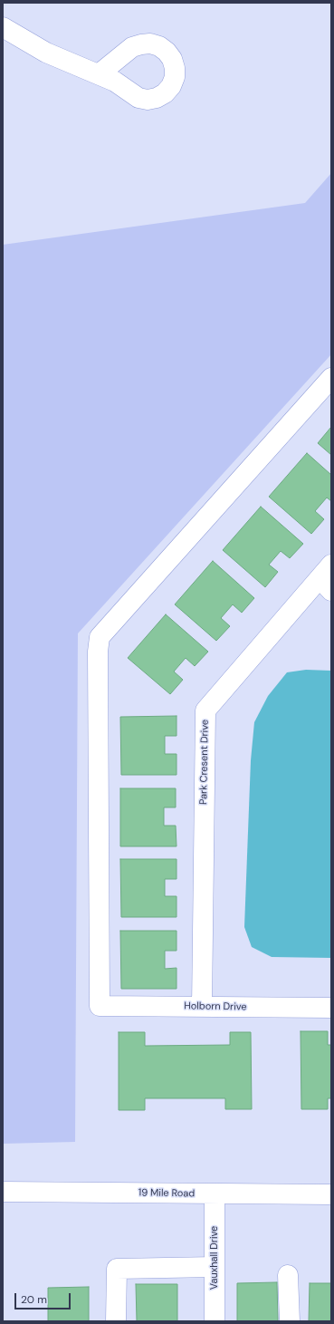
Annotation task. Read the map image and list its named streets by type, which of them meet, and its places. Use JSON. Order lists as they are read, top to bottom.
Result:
{
  "streets": {
    "street": [
      "Park Cresent Drive",
      "Holborn Drive",
      "19 Mile Road",
      "Vauxhall Drive"
    ]
  },
  "crossings": [
    ["Park Cresent Drive", "Holborn Drive"],
    ["19 Mile Road", "Vauxhall Drive"]
  ],
  "scale_bar": "20 m"
}
